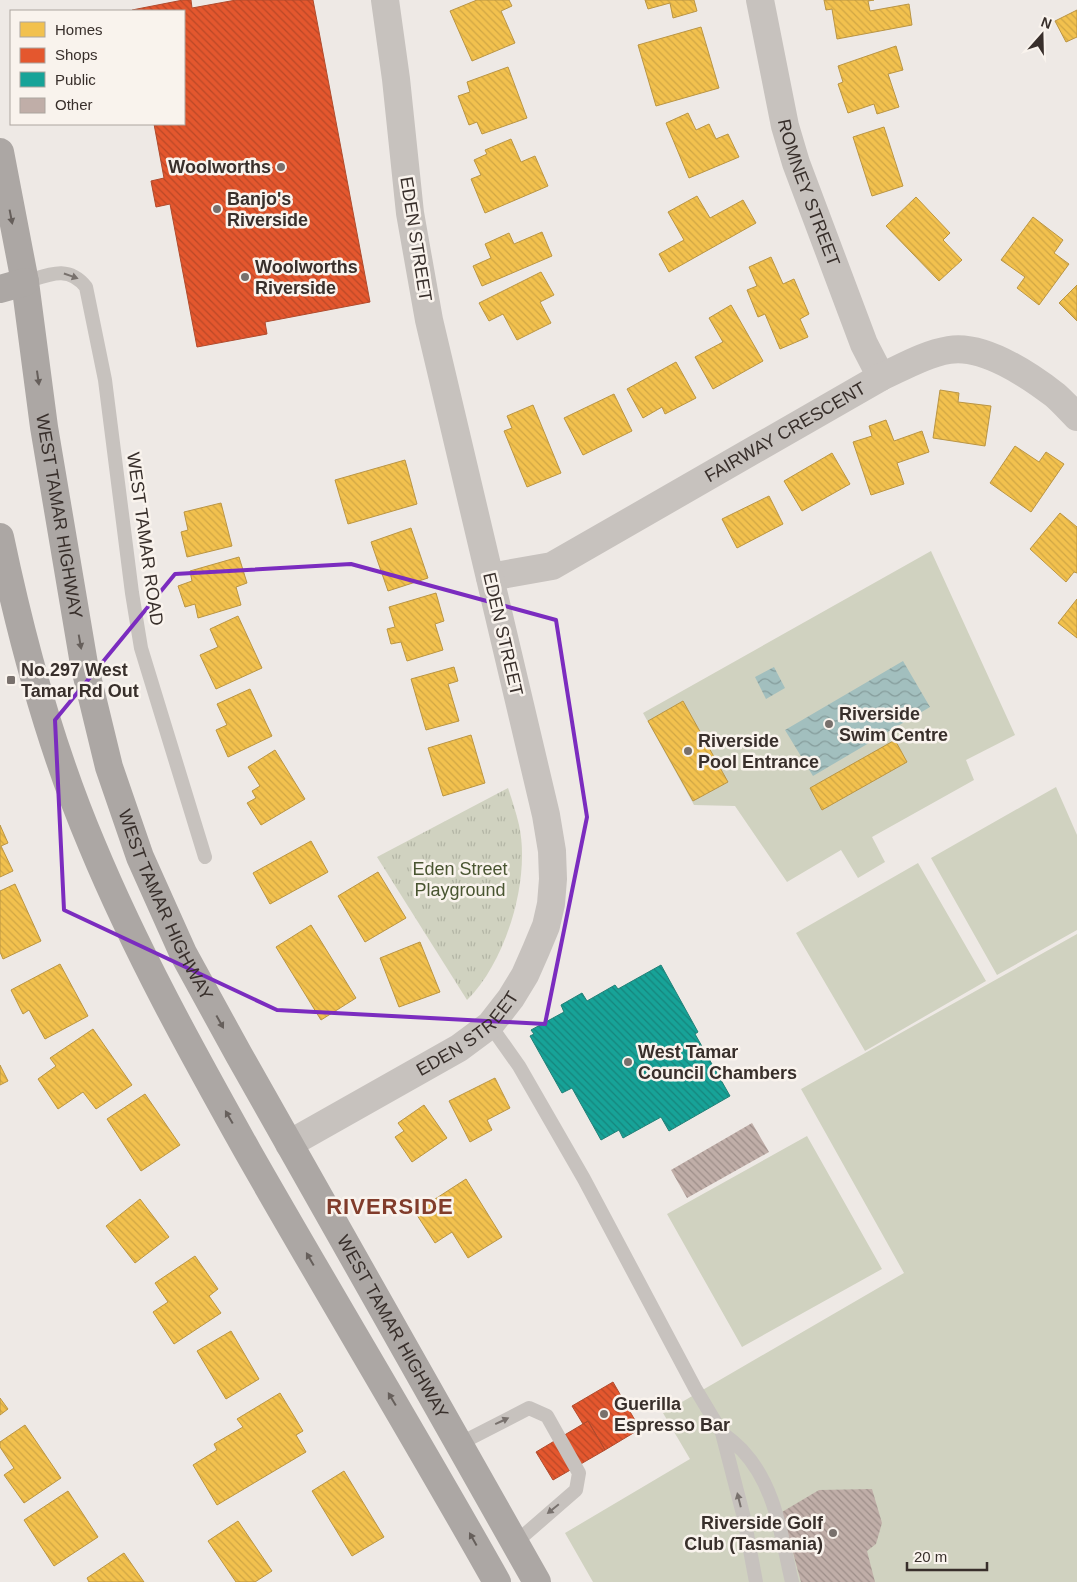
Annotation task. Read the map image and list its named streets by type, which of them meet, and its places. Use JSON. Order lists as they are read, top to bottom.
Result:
{
  "streets": {
    "highway": ["WEST TAMAR HIGHWAY"],
    "street": ["ROMNEY STREET", "EDEN STREET", "FAIRWAY CRESCENT"],
    "lane": ["WEST TAMAR ROAD"]
  },
  "crossings": [
    ["ROMNEY STREET", "FAIRWAY CRESCENT"],
    ["EDEN STREET", "FAIRWAY CRESCENT"],
    ["EDEN STREET", "WEST TAMAR HIGHWAY"],
    ["WEST TAMAR HIGHWAY", "WEST TAMAR ROAD"]
  ],
  "one_way": ["WEST TAMAR ROAD"],
  "districts": ["RIVERSIDE"],
  "parks": ["Eden Street Playground"],
  "places": {
    "other": [
      "Woolworths",
      "Banjo's Riverside",
      "Woolworths Riverside",
      "Riverside Swim Centre",
      "Riverside Pool Entrance",
      "West Tamar Council Chambers",
      "Guerilla Espresso Bar",
      "Riverside Golf Club (Tasmania)"
    ],
    "transit": ["No.297 West Tamar Rd Out"]
  },
  "legend": [
    "Homes",
    "Shops",
    "Public",
    "Other"
  ],
  "scale_bar": "20 m",
  "north": "top"
}
